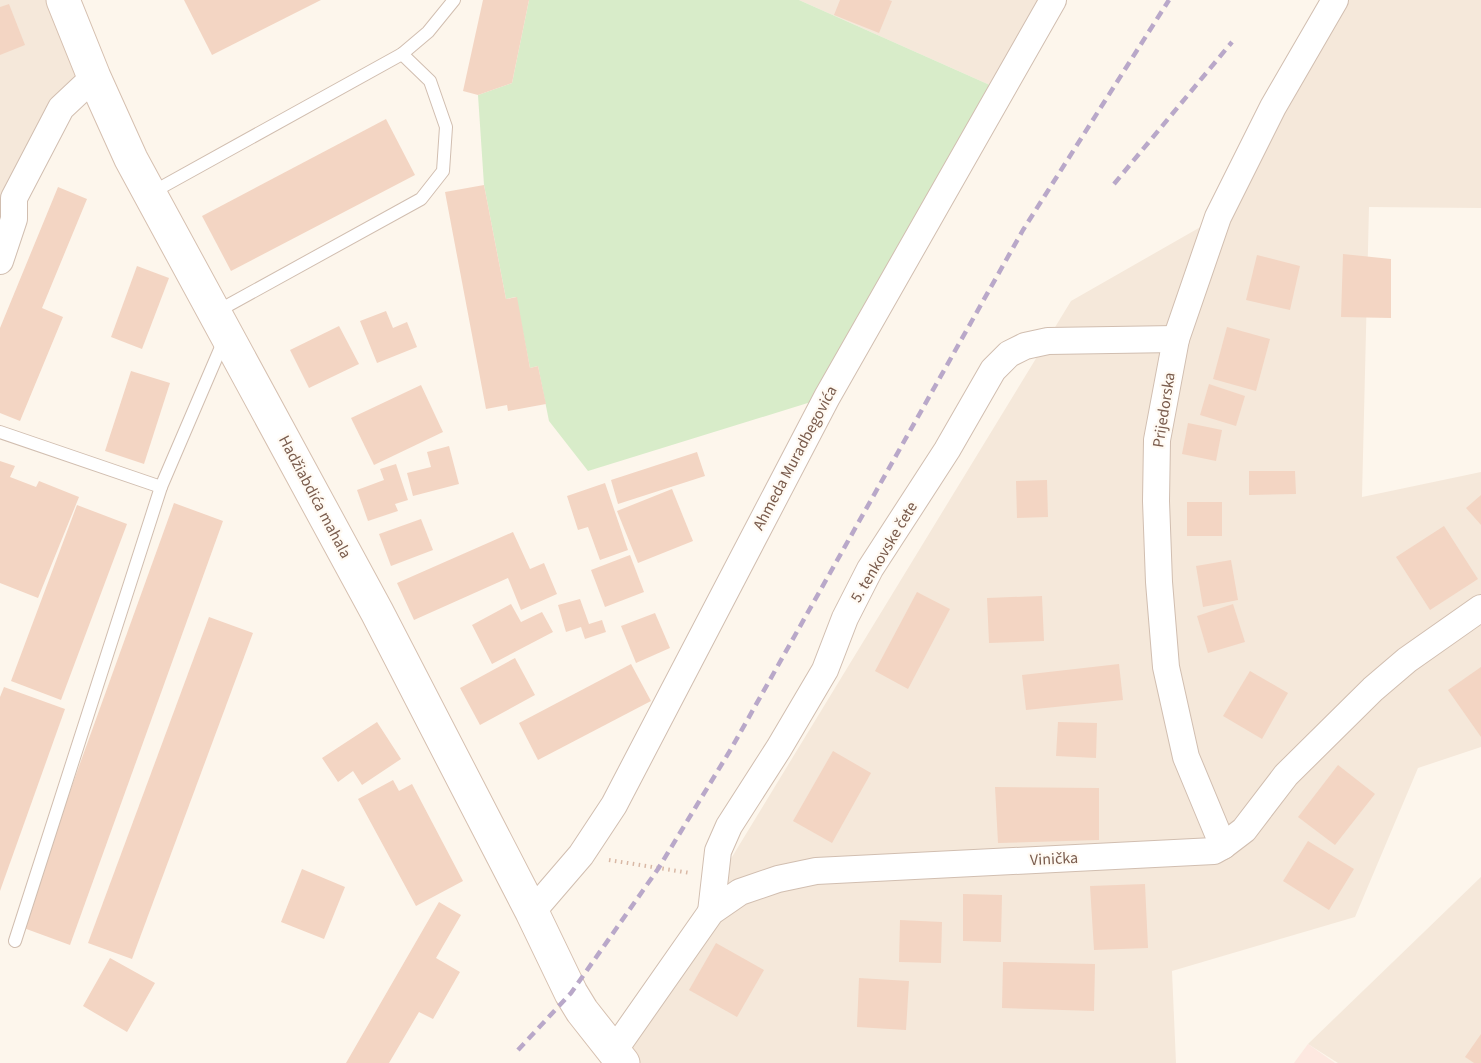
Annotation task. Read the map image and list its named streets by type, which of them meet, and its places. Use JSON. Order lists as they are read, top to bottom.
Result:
{
  "streets": {
    "street": [
      "Prijedorska",
      "Ahmeda Muradbegovića",
      "Hadžiabdića mahala",
      "5. tenkovske čete",
      "Vinička"
    ]
  },
  "crossings": [
    ["Prijedorska", "5. tenkovske čete"],
    ["Prijedorska", "Vinička"],
    ["Ahmeda Muradbegovića", "Hadžiabdića mahala"],
    ["Hadžiabdića mahala", "Vinička"],
    ["5. tenkovske čete", "Vinička"]
  ]
}
